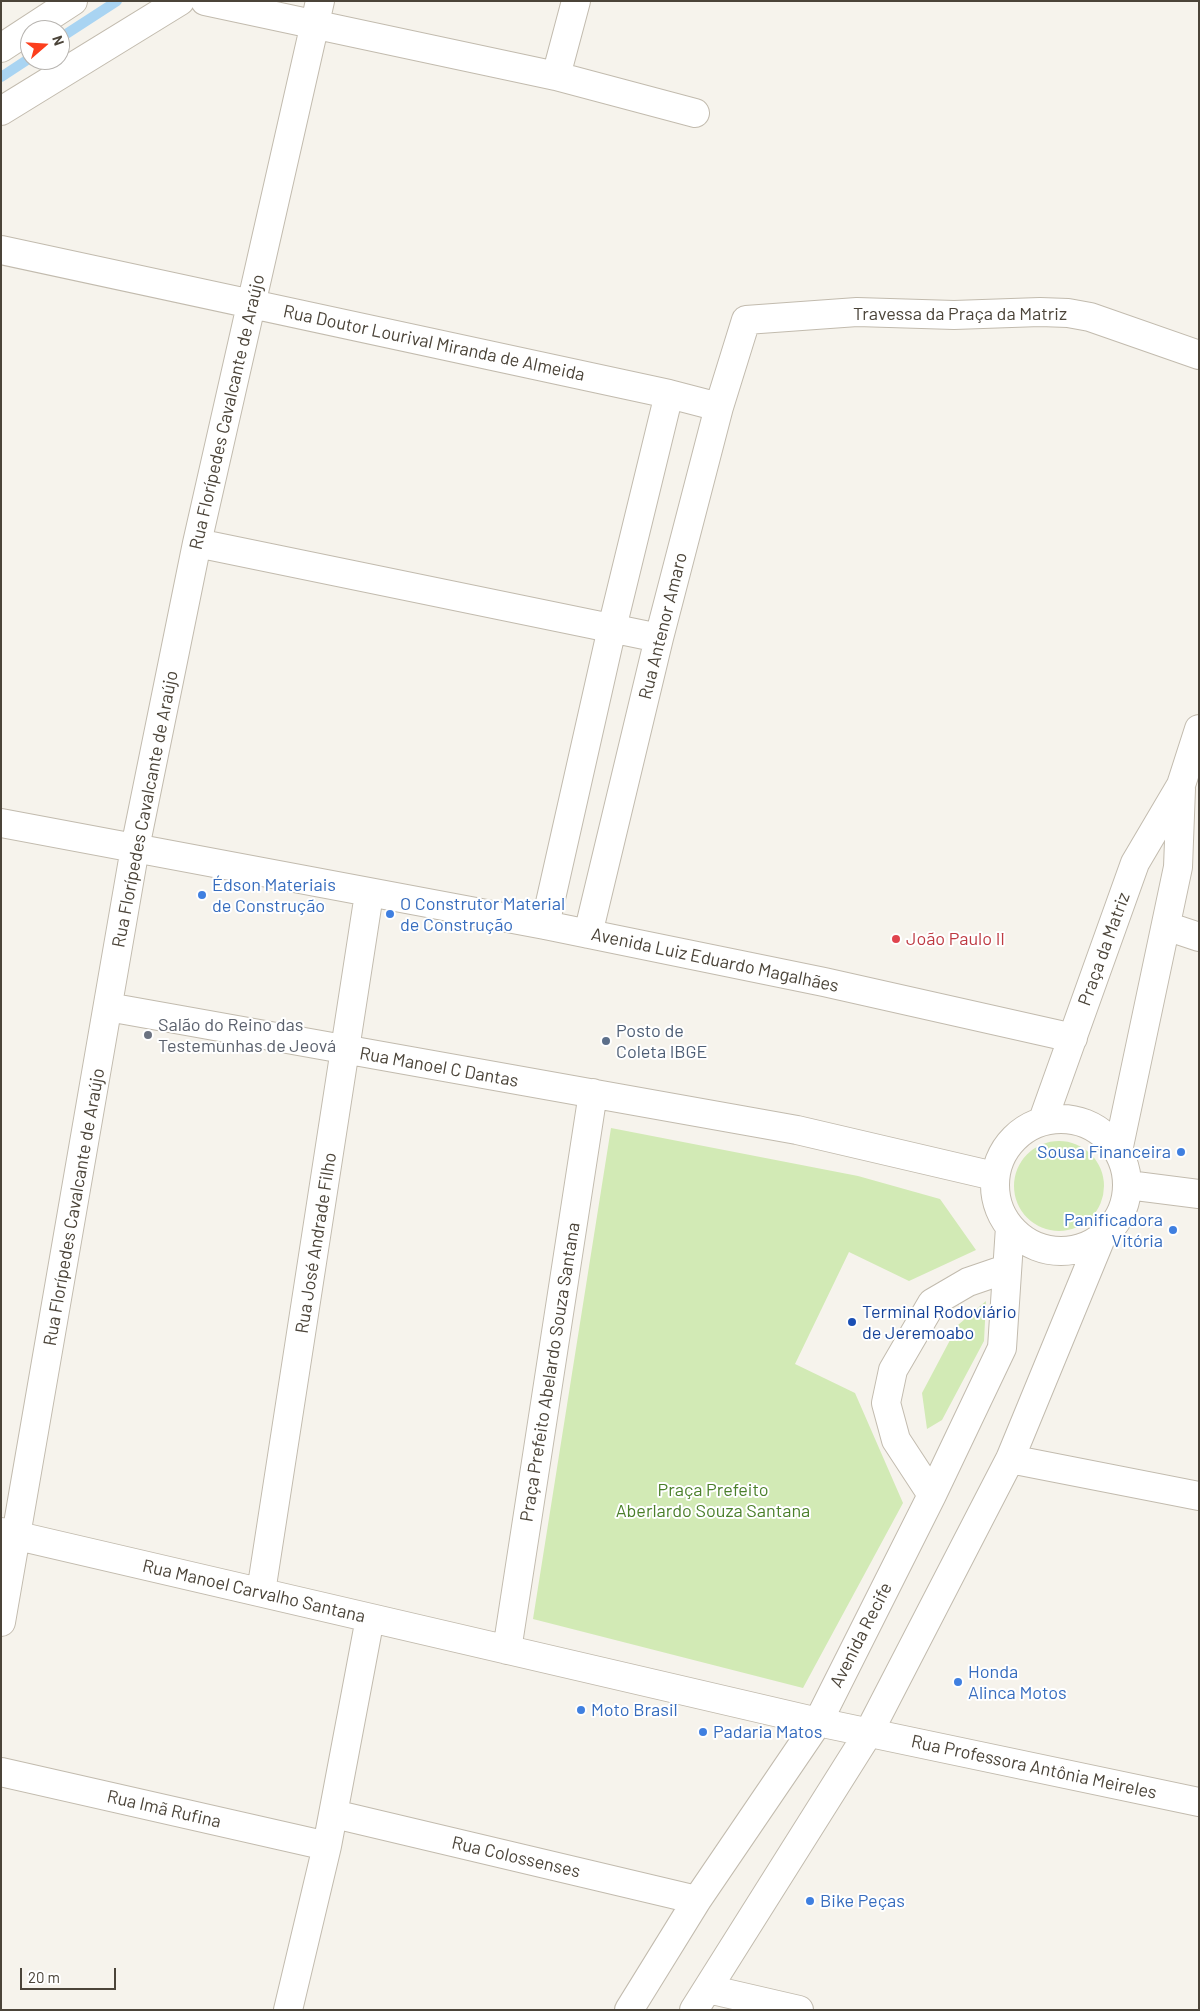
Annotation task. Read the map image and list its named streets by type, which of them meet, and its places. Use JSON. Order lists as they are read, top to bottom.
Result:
{
  "streets": {
    "street": [
      "Travessa da Praça da Matriz",
      "Rua Doutor Lourival Miranda de Almeida",
      "Rua Florípedes Cavalcante de Araújo",
      "Rua Antenor Amaro",
      "Praça da Matriz",
      "Avenida Luiz Eduardo Magalhães",
      "Rua Manoel C Dantas",
      "Rua José Andrade Filho",
      "Praça Prefeito Abelardo Souza Santana",
      "Rua Manoel Carvalho Santana",
      "Avenida Recife",
      "Rua Professora Antônia Meireles",
      "Rua Imã Rufina",
      "Rua Colossenses"
    ]
  },
  "crossings": [
    ["Travessa da Praça da Matriz", "Rua Antenor Amaro"],
    ["Rua Doutor Lourival Miranda de Almeida", "Rua Florípedes Cavalcante de Araújo"],
    ["Rua Doutor Lourival Miranda de Almeida", "Rua Antenor Amaro"],
    ["Rua Florípedes Cavalcante de Araújo", "Avenida Luiz Eduardo Magalhães"],
    ["Rua Florípedes Cavalcante de Araújo", "Rua Manoel C Dantas"],
    ["Rua Florípedes Cavalcante de Araújo", "Rua Manoel Carvalho Santana"],
    ["Rua Antenor Amaro", "Avenida Luiz Eduardo Magalhães"],
    ["Praça da Matriz", "Avenida Luiz Eduardo Magalhães"],
    ["Praça da Matriz", "Avenida Recife"],
    ["Avenida Luiz Eduardo Magalhães", "Rua José Andrade Filho"],
    ["Rua Manoel C Dantas", "Rua José Andrade Filho"],
    ["Rua Manoel C Dantas", "Praça Prefeito Abelardo Souza Santana"],
    ["Rua José Andrade Filho", "Rua Manoel Carvalho Santana"],
    ["Praça Prefeito Abelardo Souza Santana", "Rua Manoel Carvalho Santana"],
    ["Avenida Recife", "Rua Professora Antônia Meireles"],
    ["Avenida Recife", "Rua Colossenses"]
  ],
  "parks": ["Praça Prefeito Aberlardo Souza Santana"],
  "places": [
    "Édson Materiais de Construção",
    "O Construtor Material de Construção",
    "João Paulo II",
    "Salão do Reino das Testemunhas de Jeová",
    "Posto de Coleta IBGE",
    "Sousa Financeira",
    "Panificadora Vitória",
    "Terminal Rodoviário de Jeremoabo",
    "Honda Alinca Motos",
    "Moto Brasil",
    "Padaria Matos",
    "Bike Peças"
  ],
  "scale_bar": "20 m",
  "north": "right"
}
